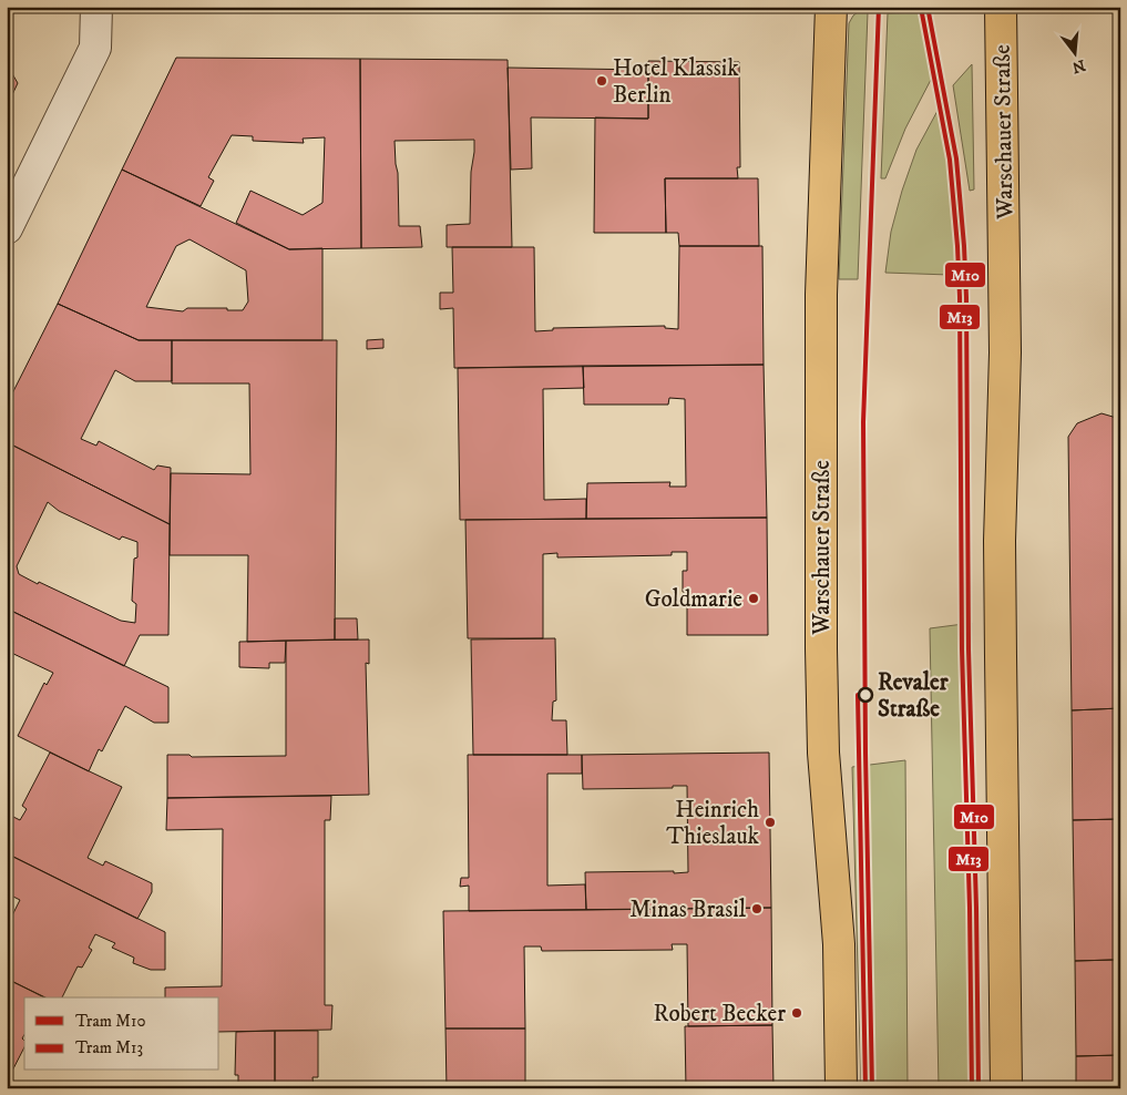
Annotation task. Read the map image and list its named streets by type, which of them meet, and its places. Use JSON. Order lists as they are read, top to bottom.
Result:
{
  "streets": {
    "main road": ["Warschauer Straße"]
  },
  "places": [
    "Hotel Klassik Berlin",
    "Goldmarie",
    "Revaler Straße",
    "Heinrich Thieslauk",
    "Minas Brasil",
    "Robert Becker"
  ],
  "lines": ["tram line M10", "tram line M13"],
  "legend": ["Tram M10", "Tram M13"],
  "north": "bottom"
}
